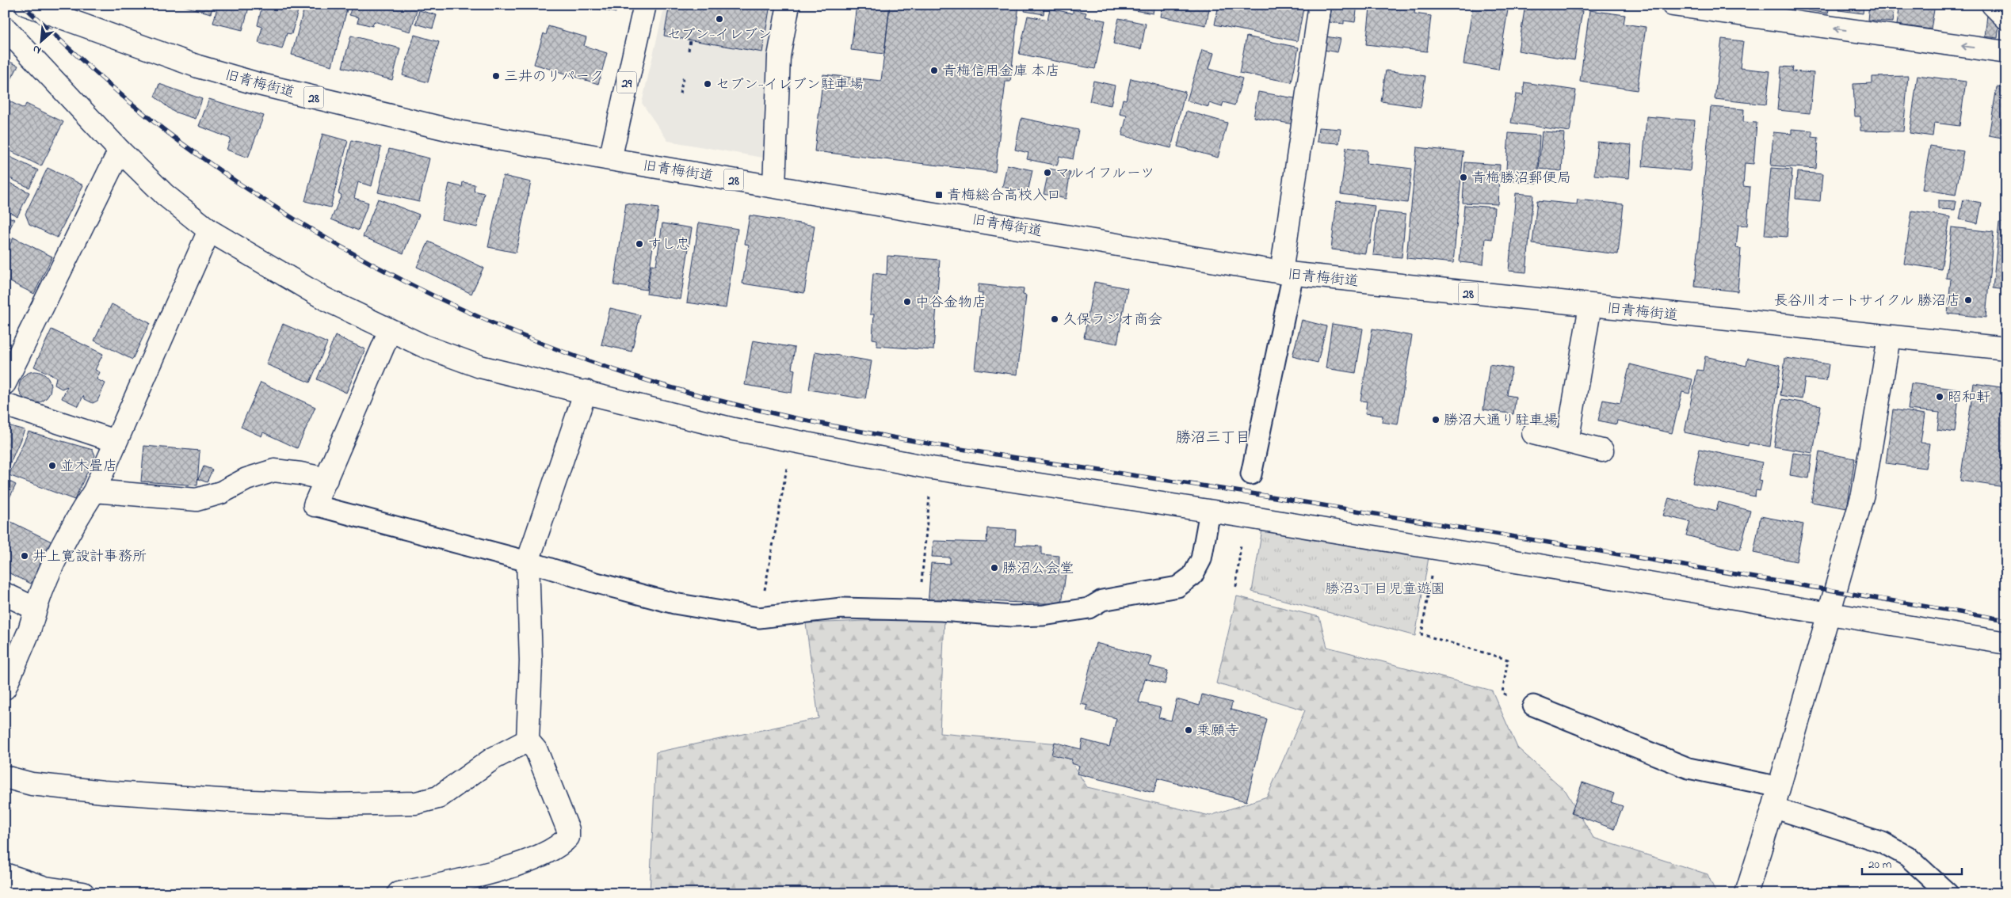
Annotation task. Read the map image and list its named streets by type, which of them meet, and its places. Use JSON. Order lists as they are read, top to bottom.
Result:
{
  "streets": {
    "street": ["29", "旧青梅街道", "28"]
  },
  "crossings": [
    ["29", "旧青梅街道"]
  ],
  "districts": ["勝沼三丁目"],
  "parks": ["勝沼3丁目児童遊園"],
  "places": {
    "other": [
      "セブン-イレブン",
      "青梅信用金庫 本店",
      "三井のリパーク",
      "セブン-イレブン駐車場",
      "マルイフルーツ",
      "青梅勝沼郵便局",
      "すし忠",
      "長谷川オートサイクル 勝沼店",
      "中谷金物店",
      "久保ラジオ商会",
      "昭和軒",
      "勝沼大通り駐車場",
      "並木畳店",
      "井上寛設計事務所",
      "勝沼公会堂",
      "乗願寺"
    ],
    "transit": ["青梅総合高校入口"]
  },
  "scale_bar": "20 m",
  "north": "bottom left"
}
